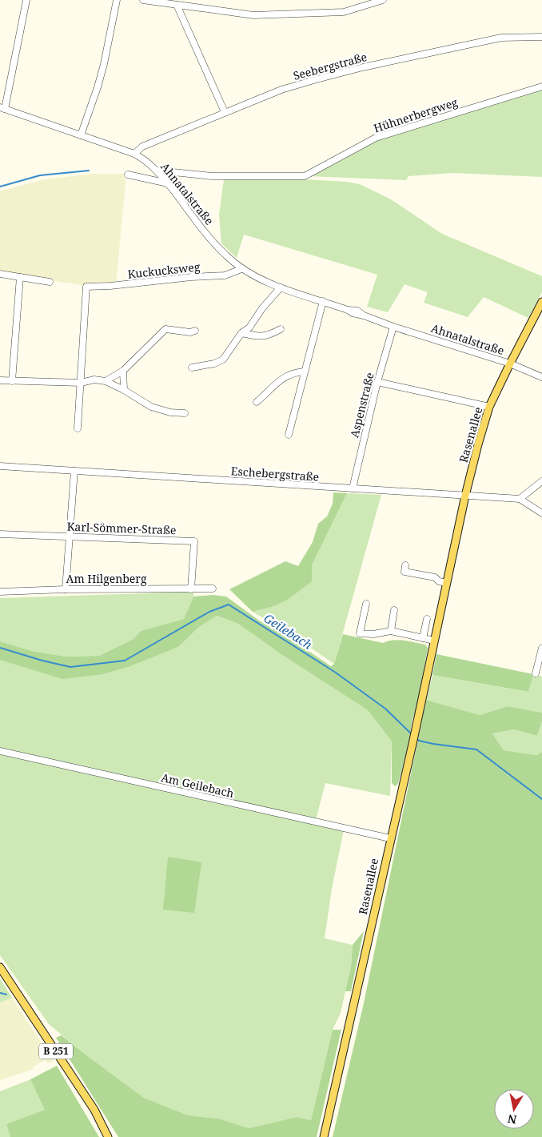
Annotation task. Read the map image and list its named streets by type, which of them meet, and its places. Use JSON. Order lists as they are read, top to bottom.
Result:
{
  "streets": {
    "main road": ["Rasenallee", "B 251"],
    "street": [
      "Seebergstraße",
      "Hühnerbergweg",
      "Ahnatalstraße",
      "Kuckucksweg",
      "Aspenstraße",
      "Eschebergstraße",
      "Karl-Sömmer-Straße",
      "Am Hilgenberg",
      "Am Geilebach"
    ]
  },
  "crossings": [
    ["Seebergstraße", "Ahnatalstraße"],
    ["Hühnerbergweg", "Ahnatalstraße"],
    ["Ahnatalstraße", "Kuckucksweg"],
    ["Ahnatalstraße", "Aspenstraße"],
    ["Ahnatalstraße", "Rasenallee"],
    ["Aspenstraße", "Eschebergstraße"],
    ["Rasenallee", "Eschebergstraße"],
    ["Rasenallee", "Am Geilebach"],
    ["Karl-Sömmer-Straße", "Am Hilgenberg"]
  ],
  "water": ["Geilebach"],
  "north": "bottom"
}
